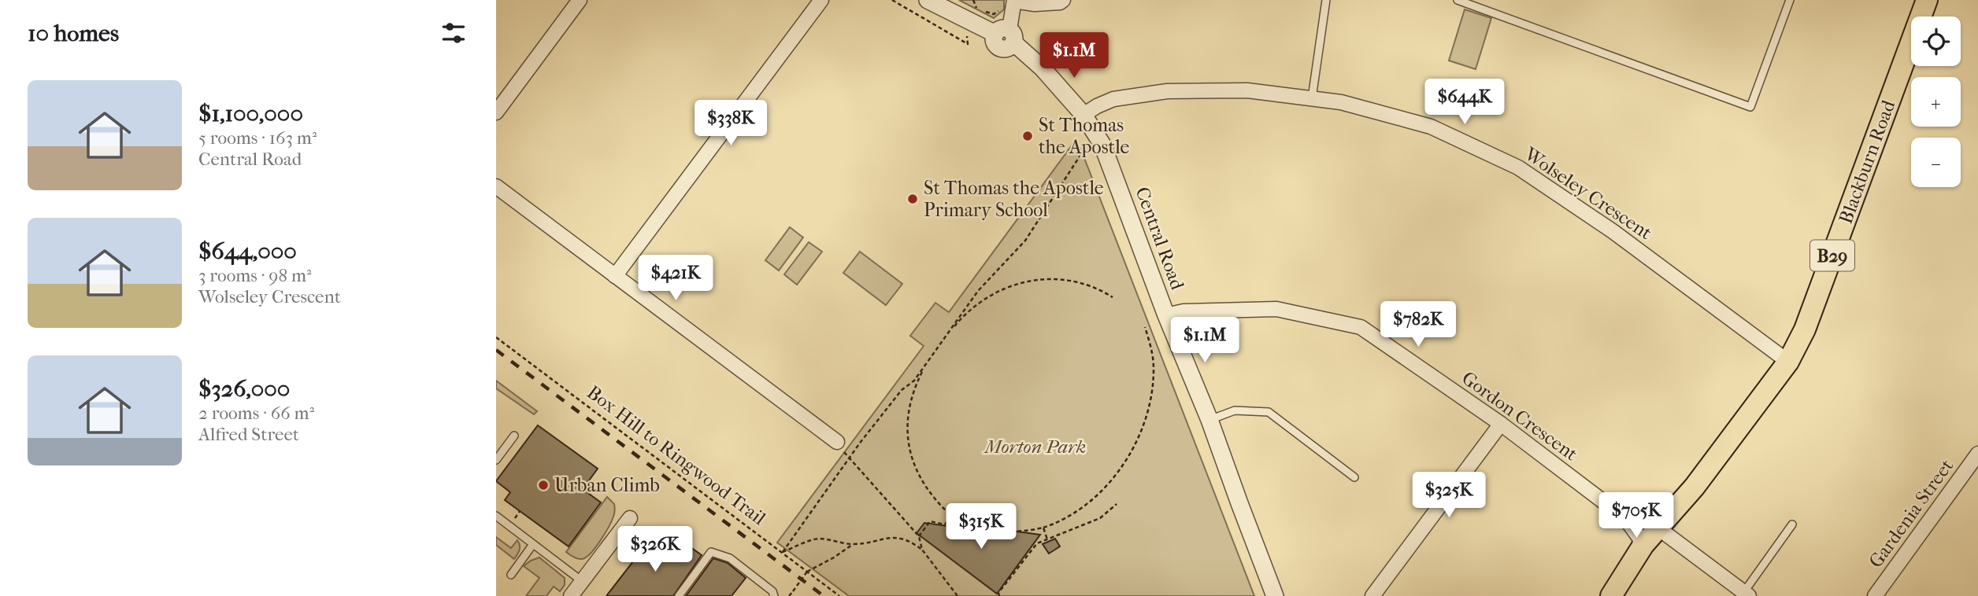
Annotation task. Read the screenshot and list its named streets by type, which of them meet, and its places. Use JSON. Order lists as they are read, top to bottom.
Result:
{
  "streets": {
    "main road": ["Blackburn Road", "B29"],
    "street": [
      "Wolseley Crescent",
      "Central Road",
      "Gordon Crescent",
      "Gardenia Street"
    ],
    "path": ["Box Hill to Ringwood Trail"]
  },
  "crossings": [
    ["Blackburn Road", "Wolseley Crescent"],
    ["Blackburn Road", "Gordon Crescent"],
    ["Wolseley Crescent", "Central Road"],
    ["Central Road", "Gordon Crescent"]
  ],
  "parks": ["Morton Park"],
  "places": ["St Thomas the Apostle", "St Thomas the Apostle Primary School", "Urban Climb"],
  "page": {
    "heading": "10 homes",
    "map_buttons": ["+", "−"],
    "price": [
      "$1.1M",
      "$644K",
      "$338K",
      "$421K",
      "$782K",
      "$1.1M",
      "$325K",
      "$705K",
      "$315K",
      "$326K"
    ],
    "list": [
      {
        "name": "$1,100,000",
        "note": "5 rooms · 163 m² · Central Road"
      },
      {
        "name": "$644,000",
        "note": "3 rooms · 98 m² · Wolseley Crescent"
      },
      {
        "name": "$326,000",
        "note": "2 rooms · 66 m² · Alfred Street"
      }
    ]
  }
}
